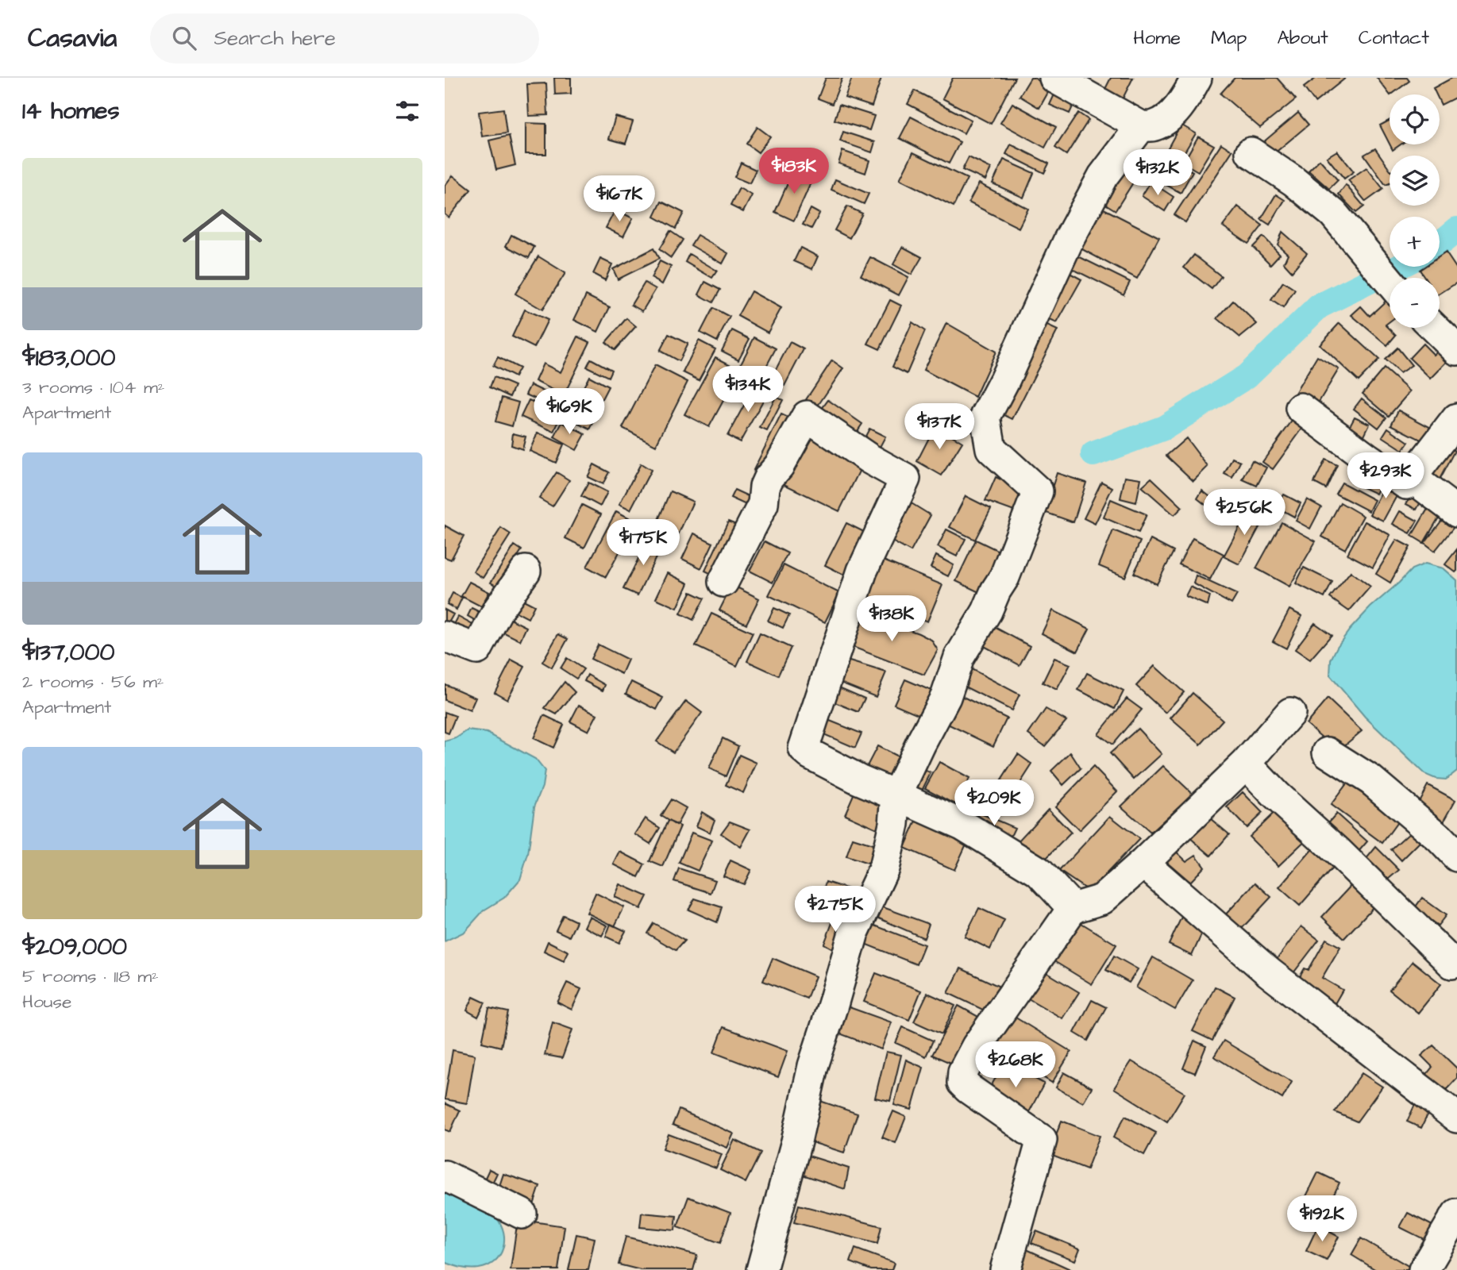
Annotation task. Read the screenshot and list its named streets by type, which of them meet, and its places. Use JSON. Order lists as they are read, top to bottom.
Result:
{
  "page": {
    "header": "Casavia",
    "search": "Search here",
    "nav": [
      "Home",
      "Map",
      "About",
      "Contact"
    ],
    "heading": "14 homes",
    "map_buttons": ["+", "−"],
    "list": [
      {
        "name": "$183,000",
        "note": "3 rooms · 104 m² · Apartment"
      },
      {
        "name": "$137,000",
        "note": "2 rooms · 56 m² · Apartment"
      },
      {
        "name": "$209,000",
        "note": "5 rooms · 118 m² · House"
      }
    ],
    "price": [
      "$183K",
      "$132K",
      "$167K",
      "$134K",
      "$169K",
      "$137K",
      "$293K",
      "$256K",
      "$175K",
      "$138K",
      "$209K",
      "$275K",
      "$268K",
      "$192K"
    ]
  }
}
